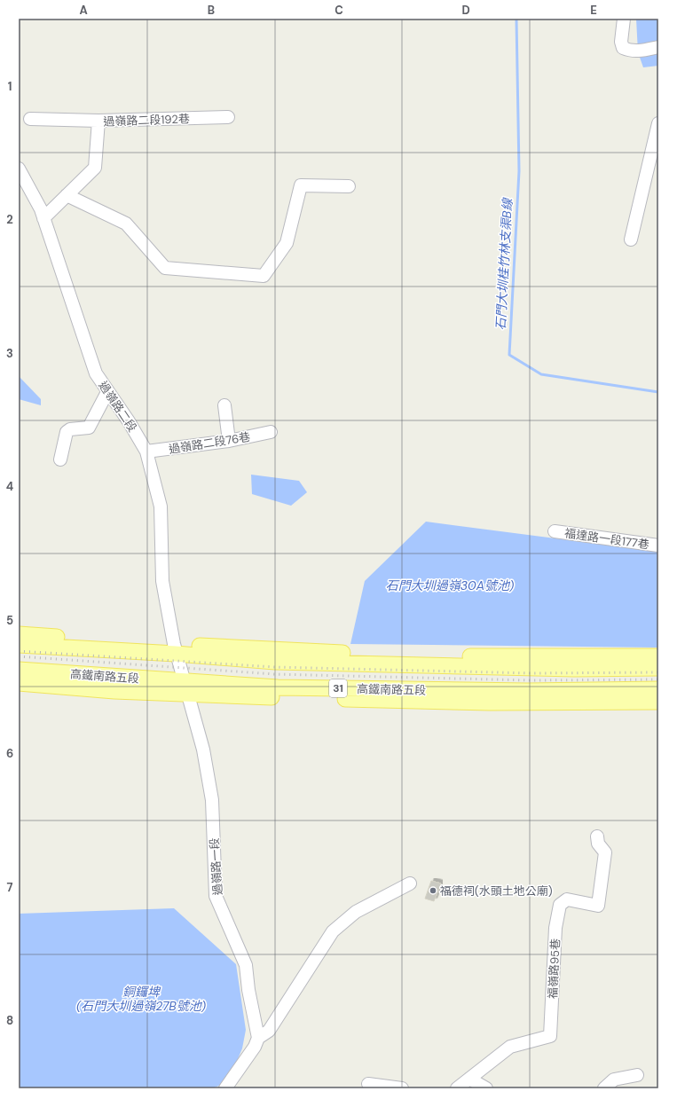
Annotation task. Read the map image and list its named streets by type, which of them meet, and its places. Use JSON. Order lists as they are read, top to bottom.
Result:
{
  "streets": {
    "main road": ["高鐵南路五段", "31"],
    "street": [
      "過嶺路二段192巷",
      "過嶺路二段",
      "過嶺路二段76巷",
      "福達路一段177巷",
      "過嶺路一段",
      "福嶺路95巷"
    ]
  },
  "crossings": [
    ["過嶺路二段192巷", "過嶺路二段"],
    ["過嶺路二段", "過嶺路二段76巷"],
    ["過嶺路二段", "31"],
    ["過嶺路二段", "過嶺路一段"],
    ["高鐵南路五段", "過嶺路一段"],
    ["31", "過嶺路一段"]
  ],
  "water": ["石門大圳桂竹林支渠B線", "石門大圳過嶺30A號池)", "銅鑼埤 (石門大圳過嶺27B號池)"],
  "places": ["福德祠(水頭土地公廟)"],
  "grid": {
    "columns": [
      "A",
      "B",
      "C",
      "D",
      "E"
    ],
    "rows": [
      "1",
      "2",
      "3",
      "4",
      "5",
      "6",
      "7",
      "8"
    ]
  }
}
